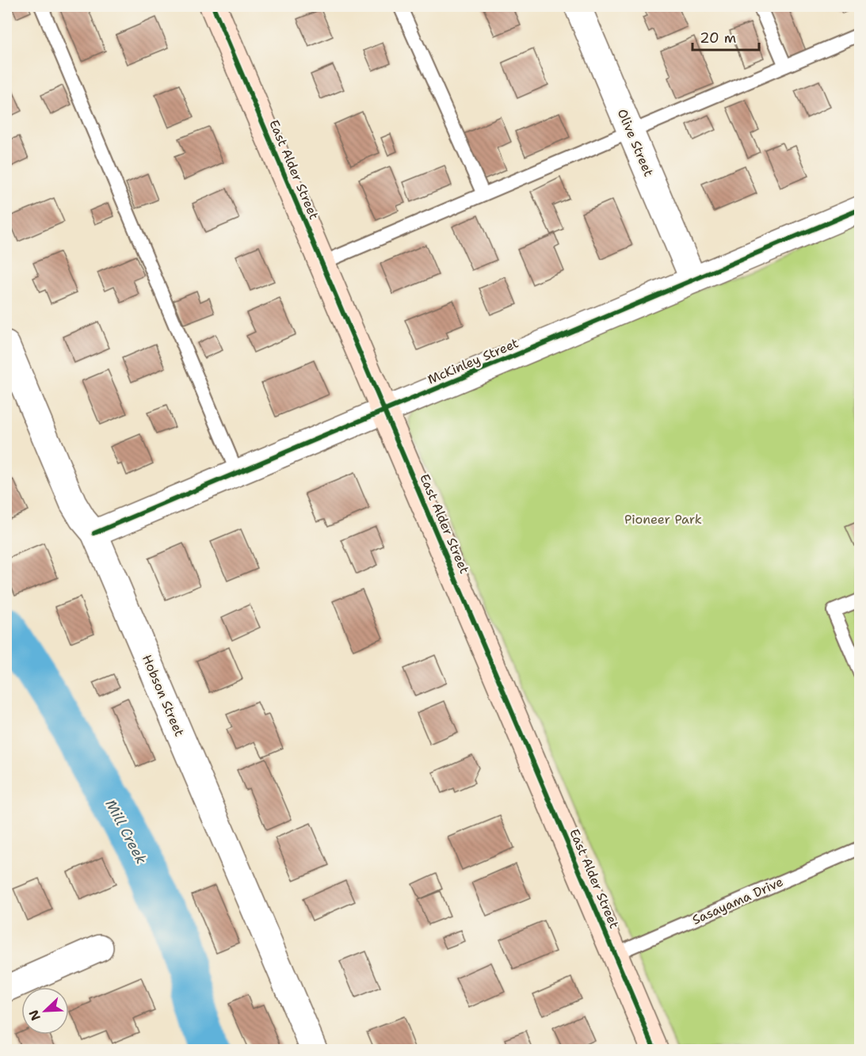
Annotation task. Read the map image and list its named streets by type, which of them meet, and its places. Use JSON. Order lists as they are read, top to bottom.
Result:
{
  "streets": {
    "main road": ["East Alder Street"],
    "street": ["Olive Street", "McKinley Street", "Hobson Street"],
    "lane": ["Sasayama Drive"]
  },
  "crossings": [
    ["Olive Street", "McKinley Street"],
    ["East Alder Street", "McKinley Street"],
    ["East Alder Street", "Sasayama Drive"],
    ["McKinley Street", "Hobson Street"]
  ],
  "water": ["Mill Creek"],
  "parks": ["Pioneer Park"],
  "scale_bar": "20 m",
  "north": "bottom left"
}
